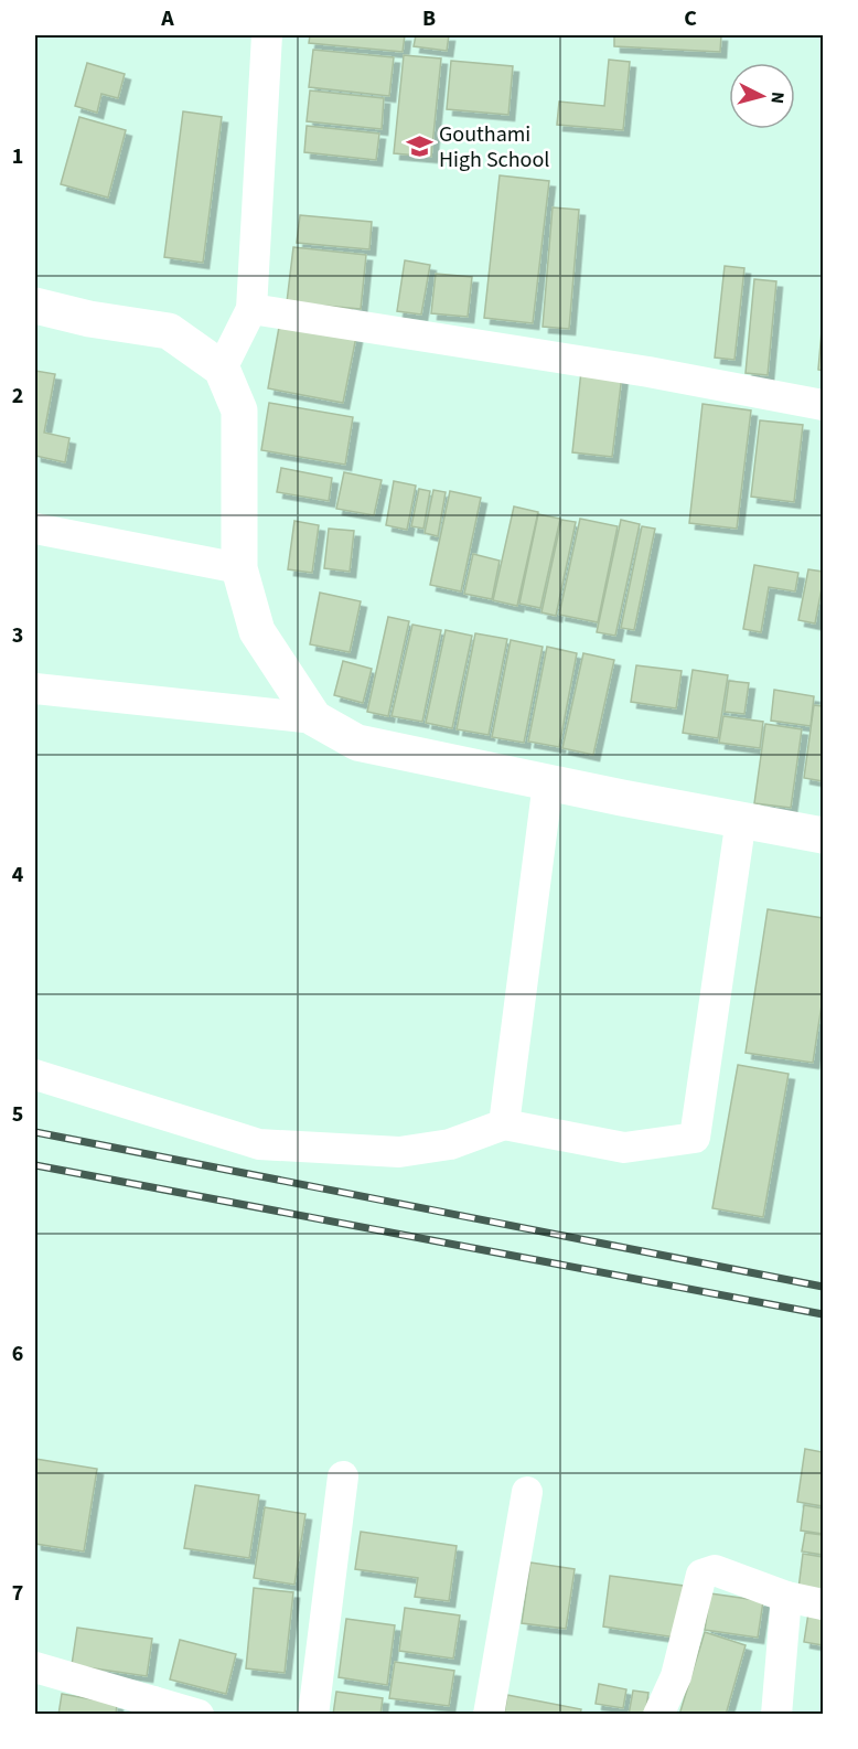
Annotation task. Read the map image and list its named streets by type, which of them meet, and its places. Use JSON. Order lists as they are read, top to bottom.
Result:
{
  "places": {
    "school or university": ["Gouthami High School"]
  },
  "north": "right",
  "grid": {
    "columns": ["A", "B", "C"],
    "rows": [
      "1",
      "2",
      "3",
      "4",
      "5",
      "6",
      "7"
    ]
  }
}
